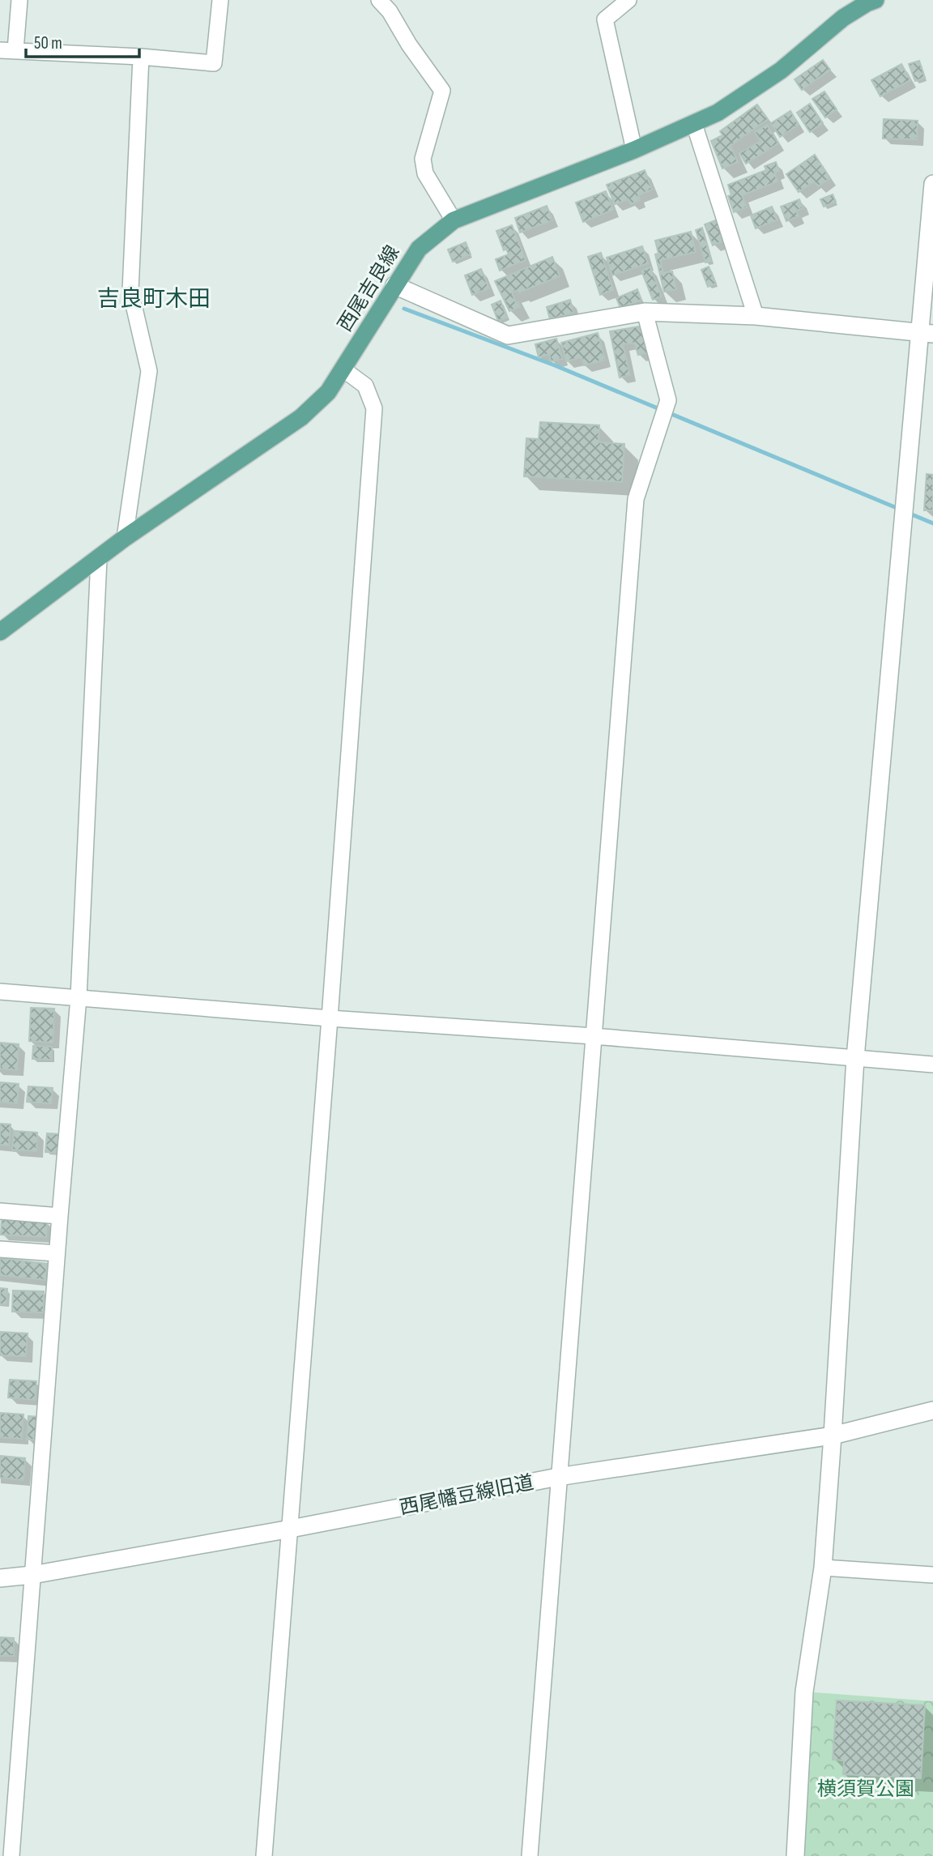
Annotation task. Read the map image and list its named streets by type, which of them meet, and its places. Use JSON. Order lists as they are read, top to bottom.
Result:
{
  "streets": {
    "main road": ["西尾吉良線"],
    "street": ["西尾幡豆線旧道"]
  },
  "districts": ["吉良町木田"],
  "parks": ["横須賀公園"],
  "scale_bar": "50 m"
}
